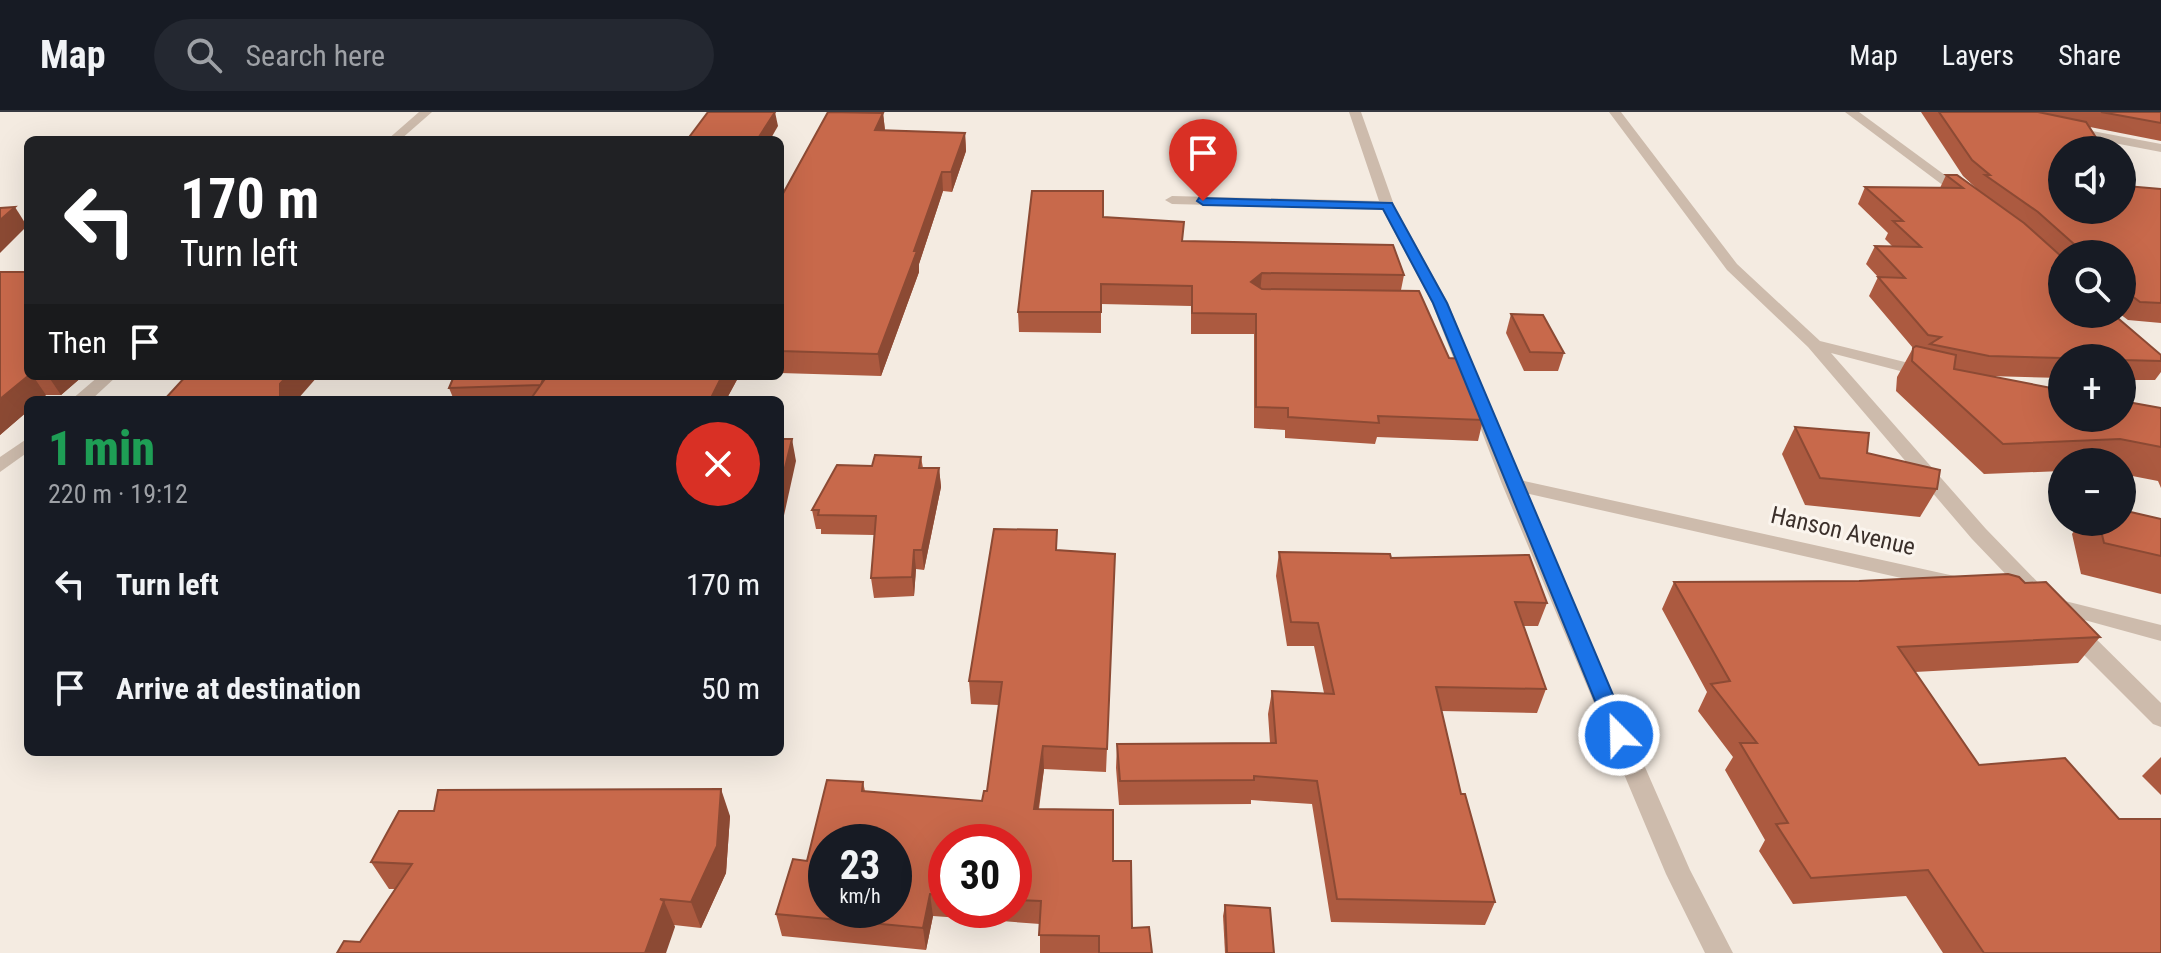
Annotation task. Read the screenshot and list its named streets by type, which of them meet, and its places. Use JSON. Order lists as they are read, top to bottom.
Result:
{
  "streets": {
    "street": ["Hanson Avenue"]
  },
  "page": {
    "header": "Map",
    "search": "Search here",
    "nav": ["Map", "Layers", "Share"],
    "map_buttons": ["+", "−"],
    "turn": ["170 m", "Turn left"],
    "then": "Then",
    "heading": ["1 min", "220 m · 19:12"],
    "list": [
      {
        "name": "Turn left",
        "value": "170 m"
      },
      {
        "name": "Arrive at destination",
        "value": "50 m"
      }
    ],
    "speed": "23 km/h",
    "limit": "30"
  }
}
